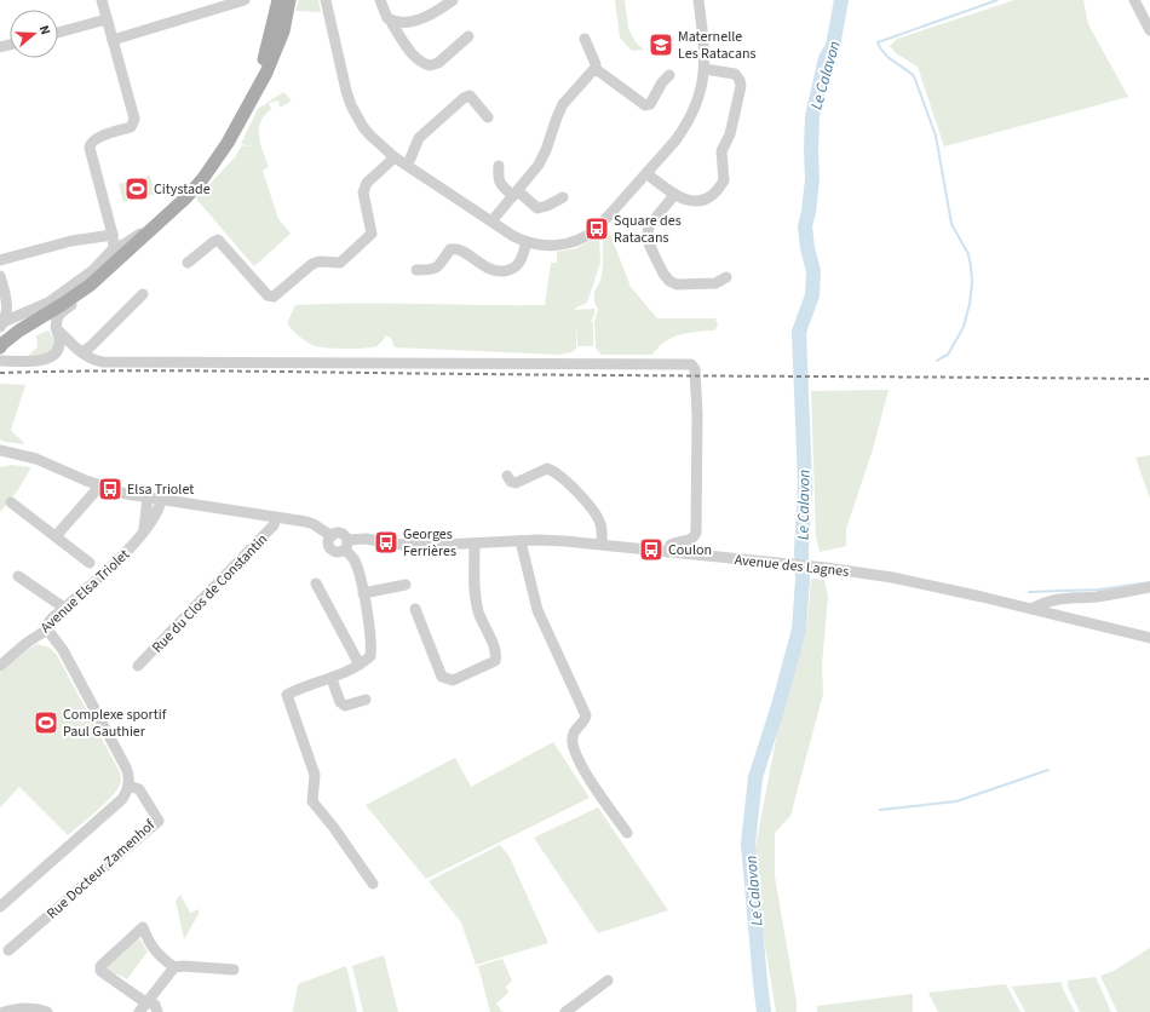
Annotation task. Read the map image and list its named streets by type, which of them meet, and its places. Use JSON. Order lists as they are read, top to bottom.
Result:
{
  "streets": {
    "street": [
      "Avenue des Lagnes",
      "Avenue Elsa Triolet",
      "Rue du Clos de Constantin",
      "Rue Docteur Zamenhof"
    ]
  },
  "water": ["Le Calavon"],
  "places": {
    "school or university": ["Maternelle Les Ratacans"],
    "sports": ["Citystade", "Complexe sportif Paul Gauthier"],
    "bus stop": [
      "Square des Ratacans",
      "Elsa Triolet",
      "Georges Ferrières",
      "Coulon"
    ]
  },
  "north": "right"
}
